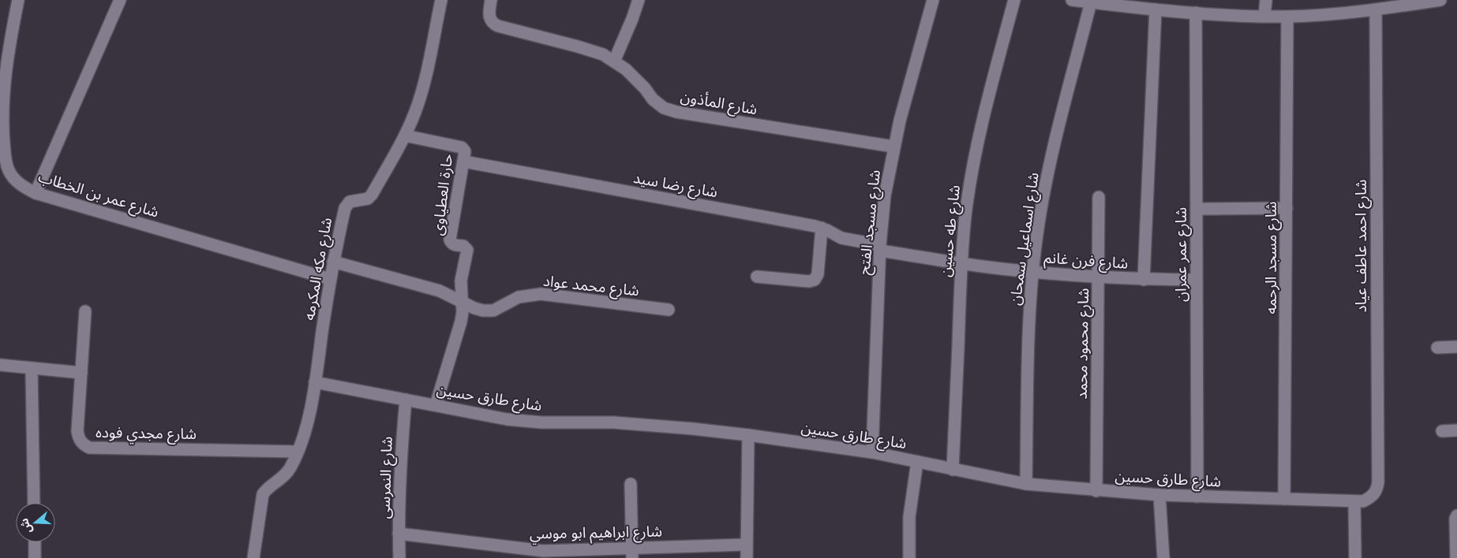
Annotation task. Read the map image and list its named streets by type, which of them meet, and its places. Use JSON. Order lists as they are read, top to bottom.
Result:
{
  "streets": {
    "street": [
      "شارع المأذون",
      "شارع رضا سيد",
      "شارع عمر بن الخطاب",
      "حارة العطياوى",
      "شارع مسجد الفتح",
      "شارع طه حسين",
      "شارع اسماعيل سمحان",
      "شارع احمد عاطف عياد",
      "شارع عمر عمران",
      "شارع مسجد الرحمه",
      "شارع فرن غانم",
      "شارع مكه المكرمه",
      "شارع محمد عواد",
      "شارع محمود محمد",
      "شارع طارق حسين",
      "شارع مجدي فوده",
      "شارع النمرسى",
      "شارع ابراهيم ابو موسي"
    ]
  },
  "crossings": [
    ["شارع المأذون", "شارع مسجد الفتح"],
    ["شارع رضا سيد", "حارة العطياوى"],
    ["شارع رضا سيد", "شارع مسجد الفتح"],
    ["شارع رضا سيد", "شارع فرن غانم"],
    ["شارع عمر بن الخطاب", "شارع مكه المكرمه"],
    ["حارة العطياوى", "شارع مكه المكرمه"],
    ["حارة العطياوى", "شارع محمد عواد"],
    ["حارة العطياوى", "شارع طارق حسين"],
    ["شارع مسجد الفتح", "شارع فرن غانم"],
    ["شارع مسجد الفتح", "شارع طارق حسين"],
    ["شارع طه حسين", "شارع فرن غانم"],
    ["شارع طه حسين", "شارع طارق حسين"],
    ["شارع اسماعيل سمحان", "شارع فرن غانم"],
    ["شارع اسماعيل سمحان", "شارع طارق حسين"],
    ["شارع احمد عاطف عياد", "شارع طارق حسين"],
    ["شارع عمر عمران", "شارع فرن غانم"],
    ["شارع عمر عمران", "شارع طارق حسين"],
    ["شارع مسجد الرحمه", "شارع طارق حسين"],
    ["شارع فرن غانم", "شارع محمود محمد"],
    ["شارع مكه المكرمه", "شارع محمد عواد"],
    ["شارع مكه المكرمه", "شارع طارق حسين"],
    ["شارع مكه المكرمه", "شارع مجدي فوده"],
    ["شارع محمود محمد", "شارع طارق حسين"],
    ["شارع طارق حسين", "شارع النمرسى"],
    ["شارع النمرسى", "شارع ابراهيم ابو موسي"]
  ],
  "north": "left"
}
